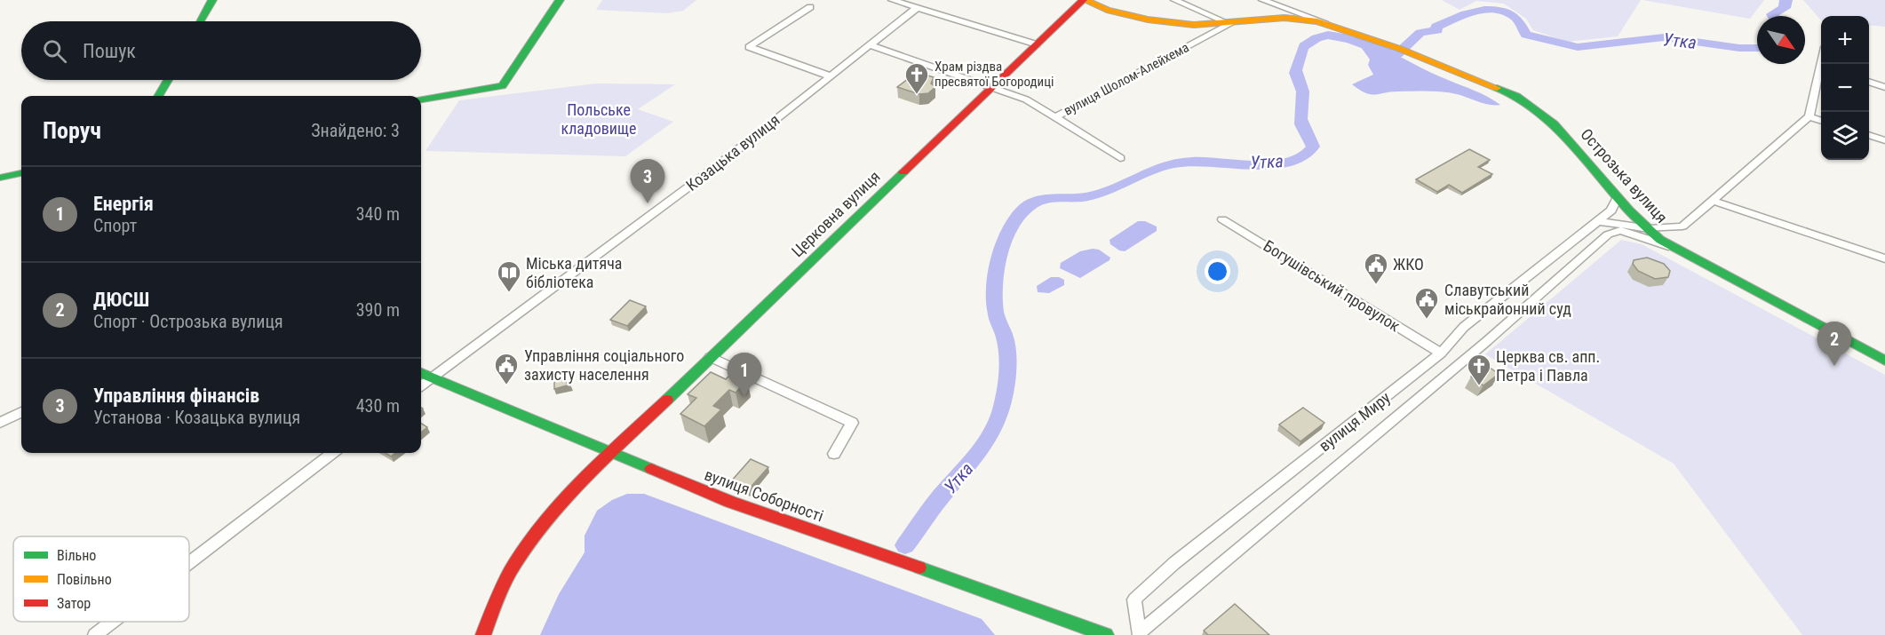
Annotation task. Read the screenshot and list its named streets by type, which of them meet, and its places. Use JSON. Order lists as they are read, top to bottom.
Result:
{
  "streets": {
    "main road": ["Острозька вулиця", "Церковна вулиця", "вулиця Соборності"],
    "street": [
      "вулиця Шолом-Алейхема",
      "Козацька вулиця",
      "Богушівський провулок",
      "вулиця Миру"
    ]
  },
  "crossings": [
    ["вулиця Шолом-Алейхема", "Козацька вулиця"],
    ["вулиця Шолом-Алейхема", "Острозька вулиця"],
    ["вулиця Шолом-Алейхема", "Церковна вулиця"],
    ["Козацька вулиця", "вулиця Соборності"],
    ["Острозька вулиця", "Церковна вулиця"],
    ["Острозька вулиця", "вулиця Миру"],
    ["Церковна вулиця", "вулиця Соборності"],
    ["Богушівський провулок", "вулиця Миру"]
  ],
  "water": ["Утка"],
  "parks": ["Польське кладовище"],
  "places": {
    "church": ["Храм різдва пресвятої Богородиці", "Церква св. апп. Петра і Павла"],
    "public building": ["ЖКО", "Славутський міськрайонний суд", "Управління соціального захисту населення"],
    "library": ["Міська дитяча бібліотека"]
  },
  "legend": ["Вільно", "Повільно", "Затор"],
  "north": "bottom right",
  "page": {
    "map_buttons": ["+", "−"],
    "search": "Пошук",
    "heading": ["Поруч", "Знайдено: 3"],
    "pins": ["3", "2", "1"],
    "list": [
      {
        "mark": "1",
        "name": "Енергія",
        "note": "Спорт",
        "value": "340 m"
      },
      {
        "mark": "2",
        "name": "ДЮСШ",
        "note": "Спорт · Острозька вулиця",
        "value": "390 m"
      },
      {
        "mark": "3",
        "name": "Управління фінансів",
        "note": "Установа · Козацька вулиця",
        "value": "430 m"
      }
    ]
  }
}
